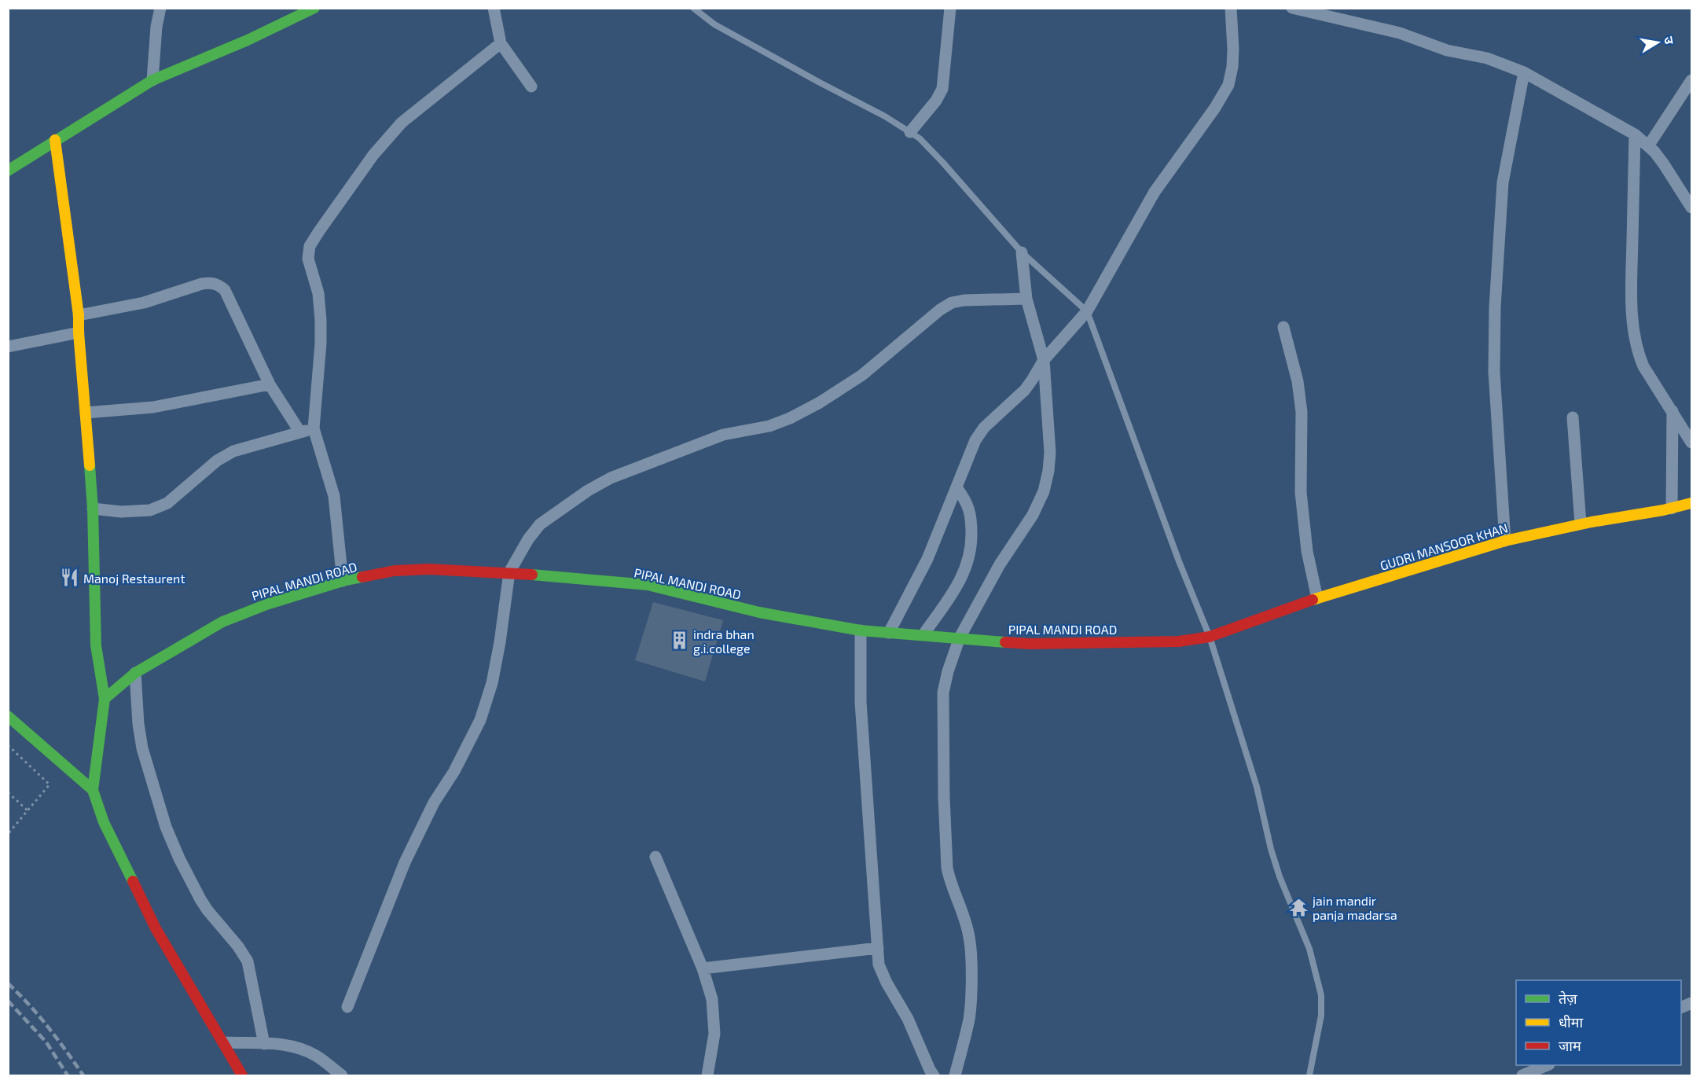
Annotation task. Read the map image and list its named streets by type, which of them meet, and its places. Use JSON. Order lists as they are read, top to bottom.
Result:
{
  "streets": {
    "street": ["GUDRI MANSOOR KHAN", "PIPAL MANDI ROAD"]
  },
  "crossings": [
    ["GUDRI MANSOOR KHAN", "PIPAL MANDI ROAD"]
  ],
  "places": {
    "restaurant": ["Manoj Restaurent"],
    "building": ["indra bhan g.i.college"],
    "temple": ["jain mandir panja madarsa"]
  },
  "legend": ["तेज़", "धीमा", "जाम"],
  "north": "right"
}
